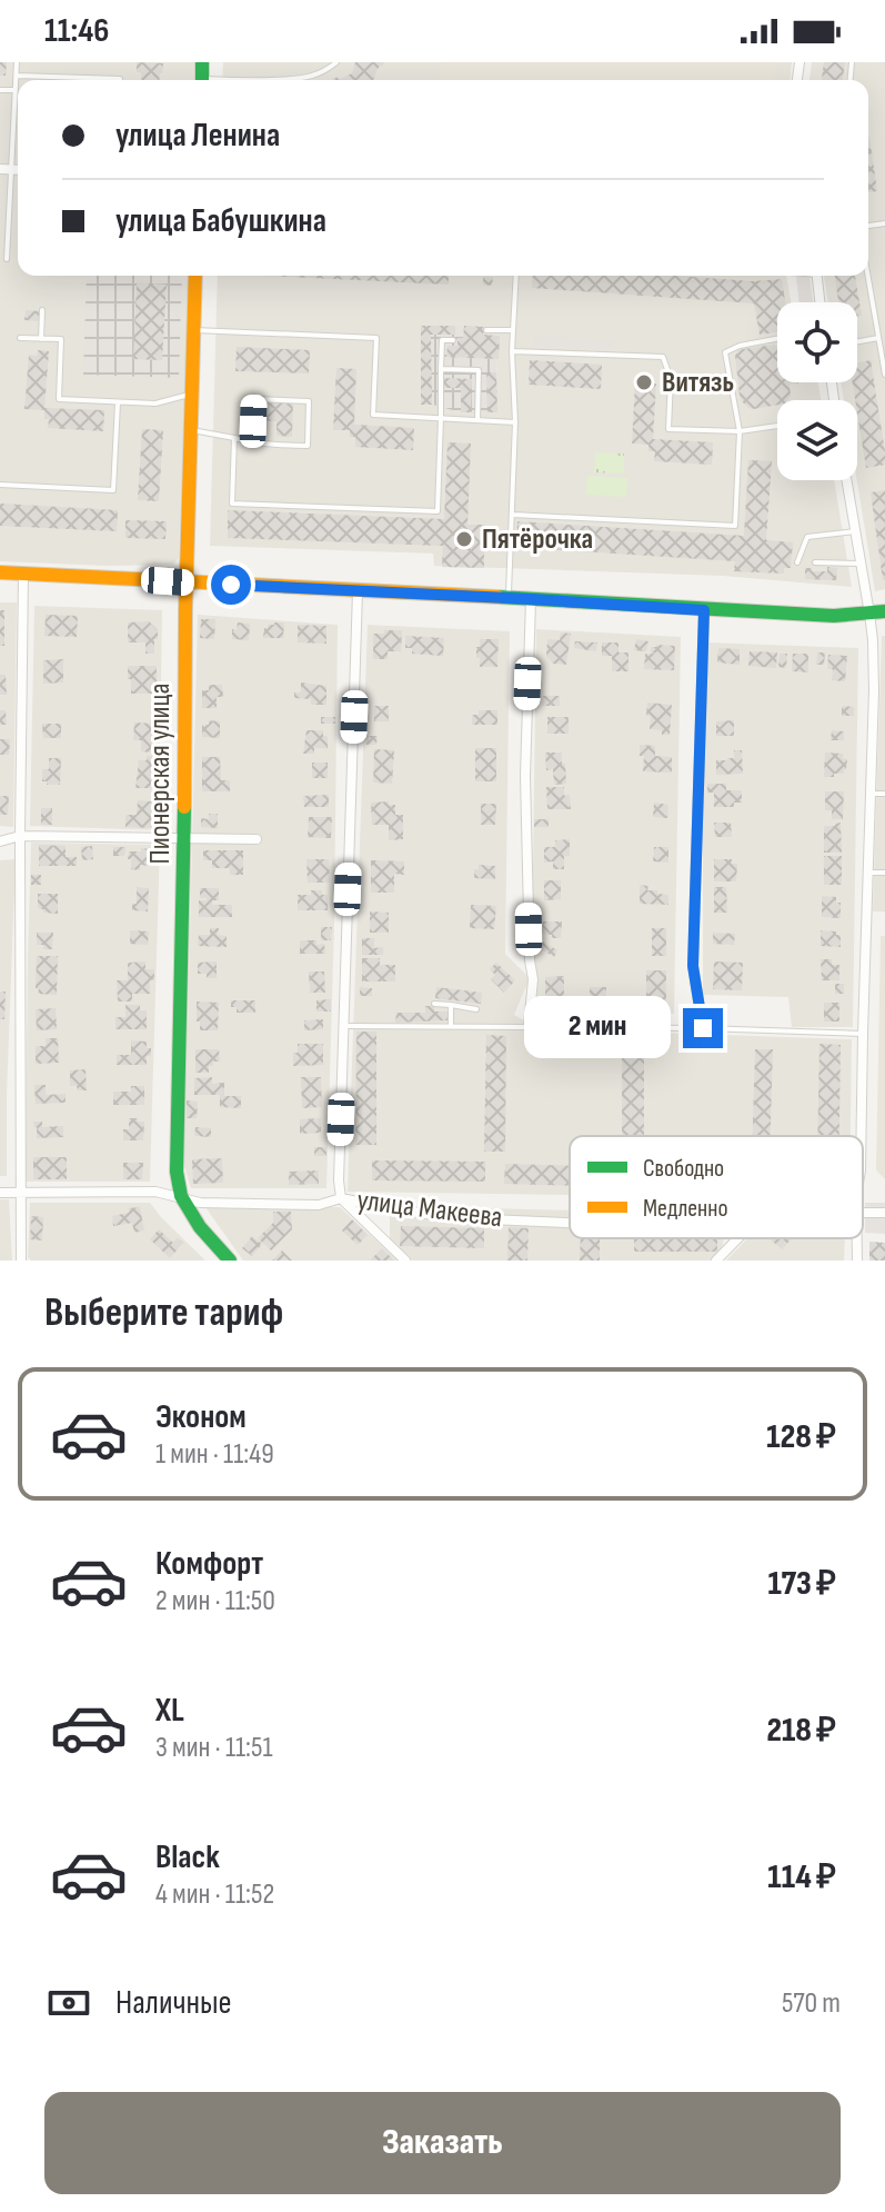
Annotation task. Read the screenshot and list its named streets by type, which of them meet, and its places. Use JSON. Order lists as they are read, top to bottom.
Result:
{
  "streets": {
    "street": ["Пионерская улица", "улица Макеева"]
  },
  "crossings": [
    ["Пионерская улица", "улица Макеева"]
  ],
  "places": ["Витязь", "Пятёрочка"],
  "legend": ["Свободно", "Медленно"],
  "page": {
    "status": "11:46",
    "banner": ["улица Ленина", "улица Бабушкина"],
    "bubble": "2 мин",
    "heading": "Выберите тариф",
    "list": [
      {
        "name": "Эконом",
        "note": "1 мин · 11:49",
        "value": "128 ₽"
      },
      {
        "name": "Комфорт",
        "note": "2 мин · 11:50",
        "value": "173 ₽"
      },
      {
        "name": "XL",
        "note": "3 мин · 11:51",
        "value": "218 ₽"
      },
      {
        "name": "Black",
        "note": "4 мин · 11:52",
        "value": "114 ₽"
      }
    ],
    "pay": ["Наличные", "570 m"],
    "buttons": "Заказать"
  }
}
